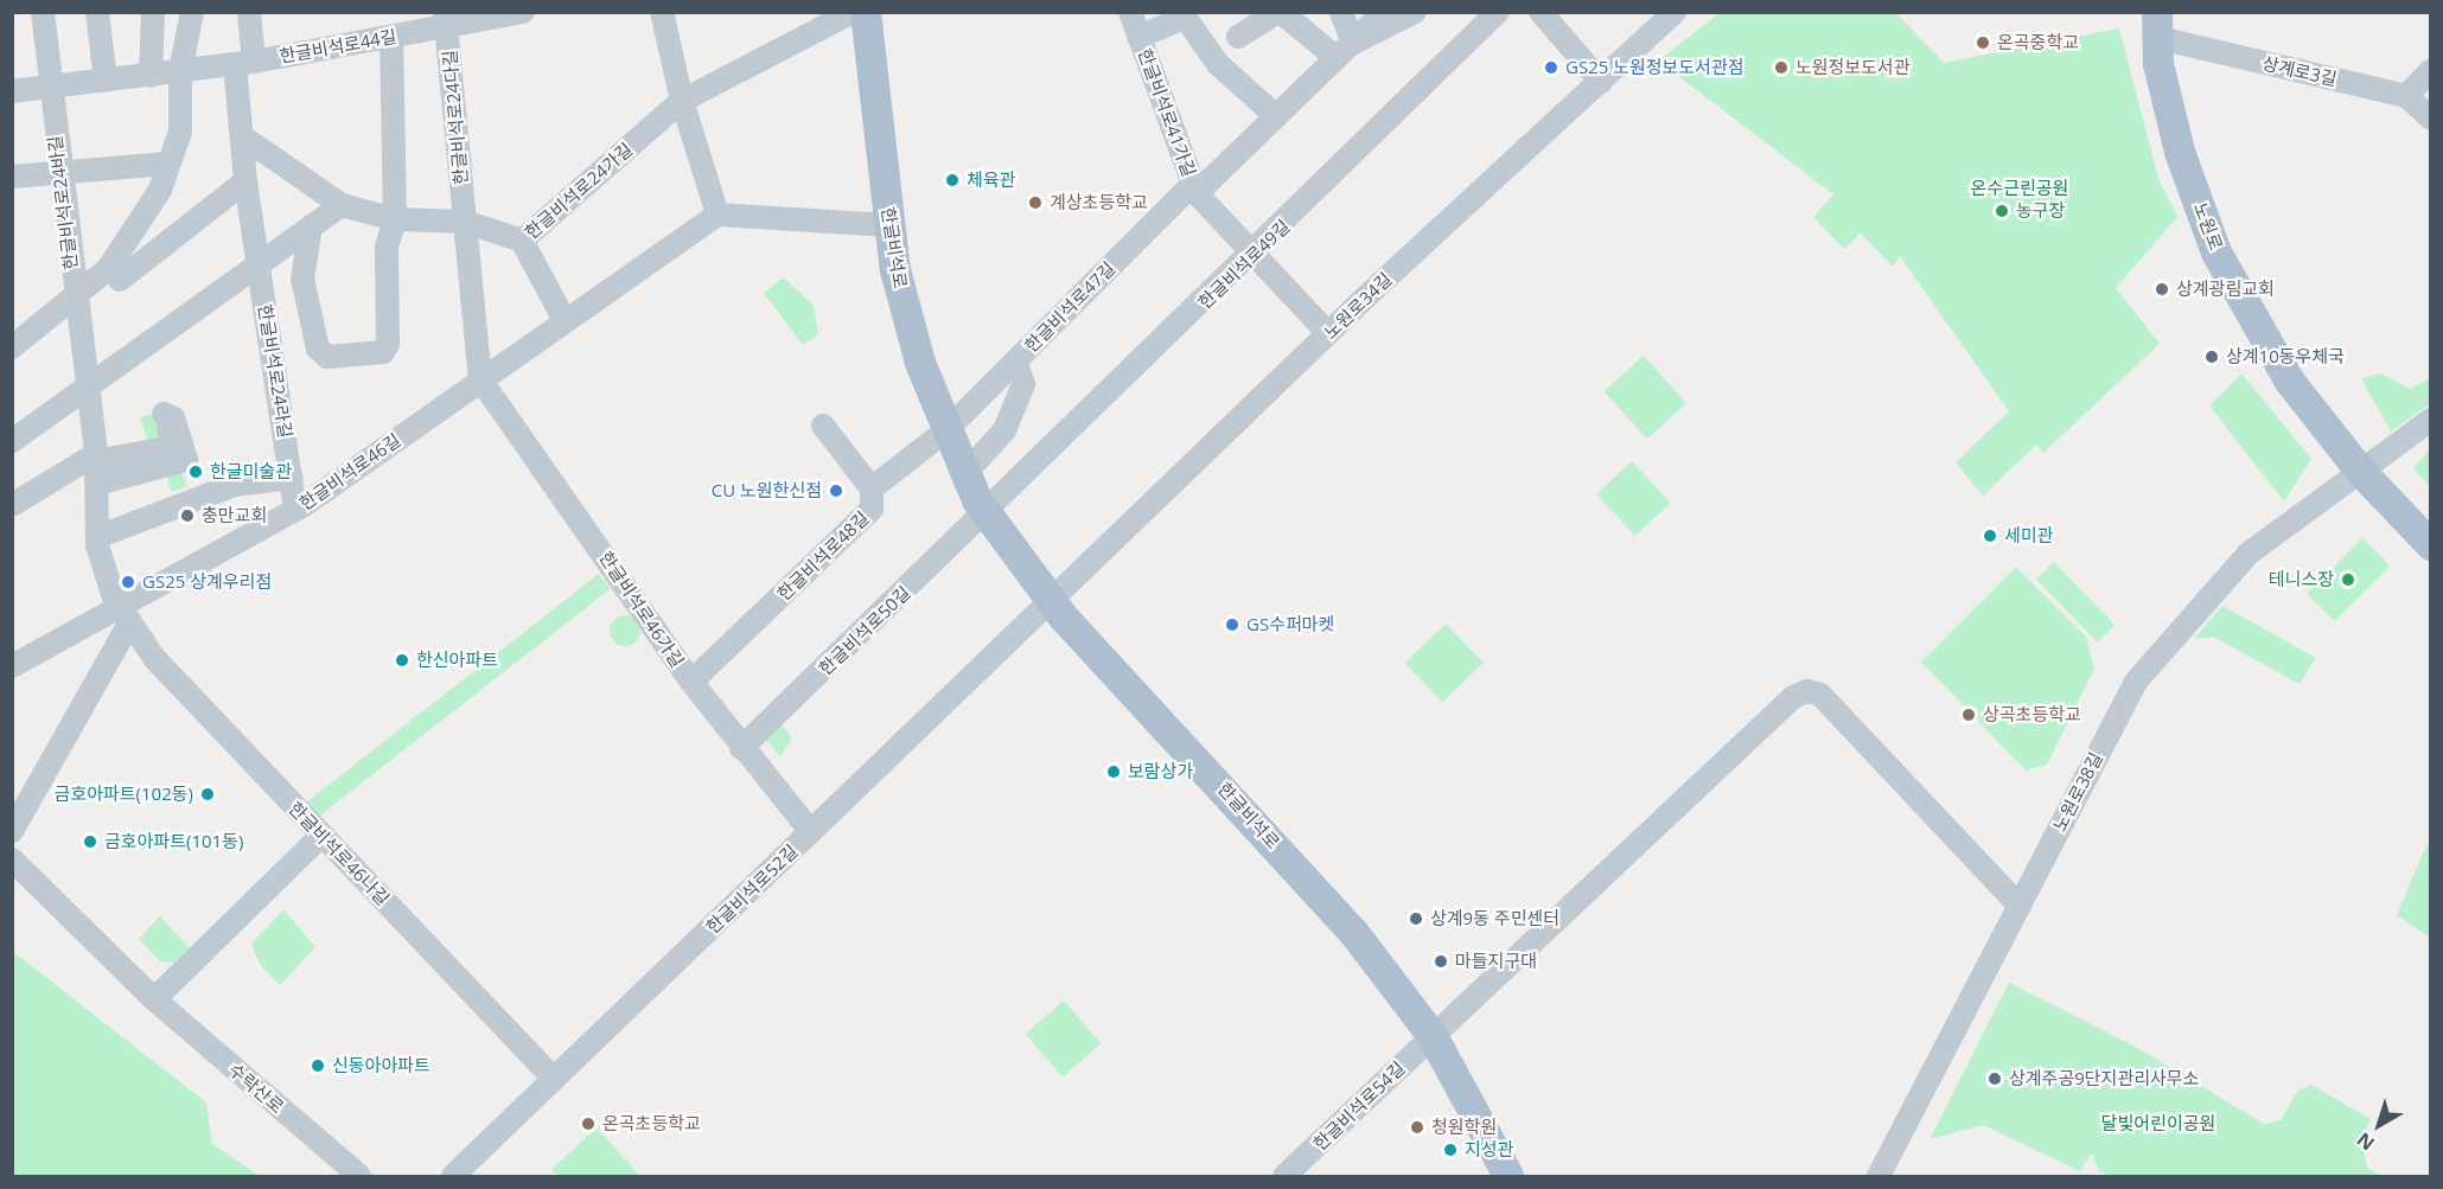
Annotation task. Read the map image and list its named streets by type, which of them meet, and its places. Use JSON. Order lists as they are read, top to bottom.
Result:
{
  "streets": {
    "main road": ["노원로", "한글비석로"],
    "street": [
      "한글비석로44길",
      "상계로3길",
      "한글비석로41가길",
      "한글비석로24다길",
      "한글비석로24가길",
      "한글비석로24바길",
      "한글비석로49길",
      "노원로34길",
      "한글비석로47길",
      "한글비석로24라길",
      "한글비석로46길",
      "한글비석로48길",
      "한글비석로46가길",
      "한글비석로50길",
      "노원로38길",
      "한글비석로46나길",
      "한글비석로52길",
      "수락산로",
      "한글비석로54길"
    ]
  },
  "crossings": [
    ["한글비석로44길", "한글비석로24다길"],
    ["한글비석로44길", "한글비석로24바길"],
    ["한글비석로44길", "한글비석로24라길"],
    ["상계로3길", "노원로"],
    ["한글비석로41가길", "한글비석로49길"],
    ["한글비석로41가길", "노원로34길"],
    ["한글비석로41가길", "한글비석로47길"],
    ["한글비석로24다길", "한글비석로24가길"],
    ["한글비석로24다길", "한글비석로46길"],
    ["한글비석로24다길", "한글비석로46가길"],
    ["한글비석로24바길", "한글비석로46길"],
    ["한글비석로24바길", "한글비석로46나길"],
    ["노원로", "노원로38길"],
    ["한글비석로", "한글비석로49길"],
    ["한글비석로", "노원로34길"],
    ["한글비석로", "한글비석로47길"],
    ["한글비석로", "한글비석로48길"],
    ["한글비석로", "한글비석로50길"],
    ["한글비석로", "한글비석로52길"],
    ["한글비석로", "한글비석로54길"],
    ["한글비석로49길", "한글비석로50길"],
    ["노원로34길", "한글비석로52길"],
    ["한글비석로47길", "한글비석로48길"],
    ["한글비석로24라길", "한글비석로46길"],
    ["한글비석로46길", "한글비석로46가길"],
    ["한글비석로46길", "한글비석로46나길"],
    ["한글비석로48길", "한글비석로46가길"],
    ["한글비석로46가길", "한글비석로50길"],
    ["한글비석로46가길", "한글비석로52길"],
    ["노원로38길", "한글비석로54길"],
    ["한글비석로46나길", "한글비석로52길"]
  ],
  "parks": ["온수근린공원", "달빛어린이공원"],
  "places": [
    "온곡중학교",
    "GS25 노원정보도서관점",
    "노원정보도서관",
    "체육관",
    "계상초등학교",
    "농구장",
    "상계광림교회",
    "상계10동우체국",
    "한글미술관",
    "CU 노원한신점",
    "충만교회",
    "세미관",
    "테니스장",
    "GS25 상계우리점",
    "GS수퍼마켓",
    "한신아파트",
    "상곡초등학교",
    "보람상가",
    "금호아파트(102동)",
    "금호아파트(101동)",
    "상계9동 주민센터",
    "마들지구대",
    "신동아아파트",
    "상계주공9단지관리사무소",
    "온곡초등학교",
    "청원학원",
    "지성관"
  ],
  "north": "bottom left"
}
